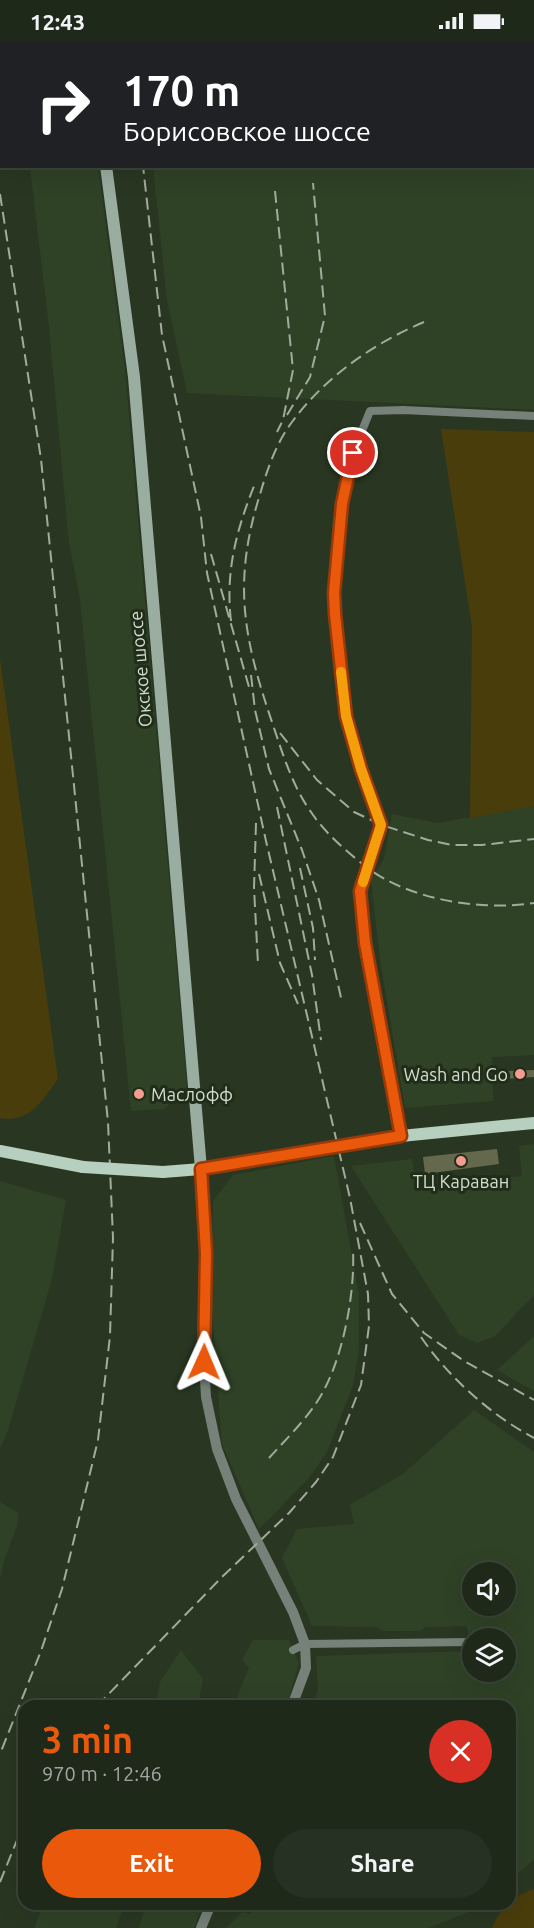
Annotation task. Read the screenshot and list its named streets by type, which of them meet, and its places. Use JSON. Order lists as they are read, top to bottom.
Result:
{
  "streets": {
    "main road": ["Окское шоссе"]
  },
  "places": ["Wash and Go", "Маслофф", "ТЦ Караван"],
  "page": {
    "status": "12:43",
    "turn": ["170 m", "Борисовское шоссе"],
    "heading": ["3 min", "970 m · 12:46"],
    "buttons": ["Exit", "Share"]
  }
}
